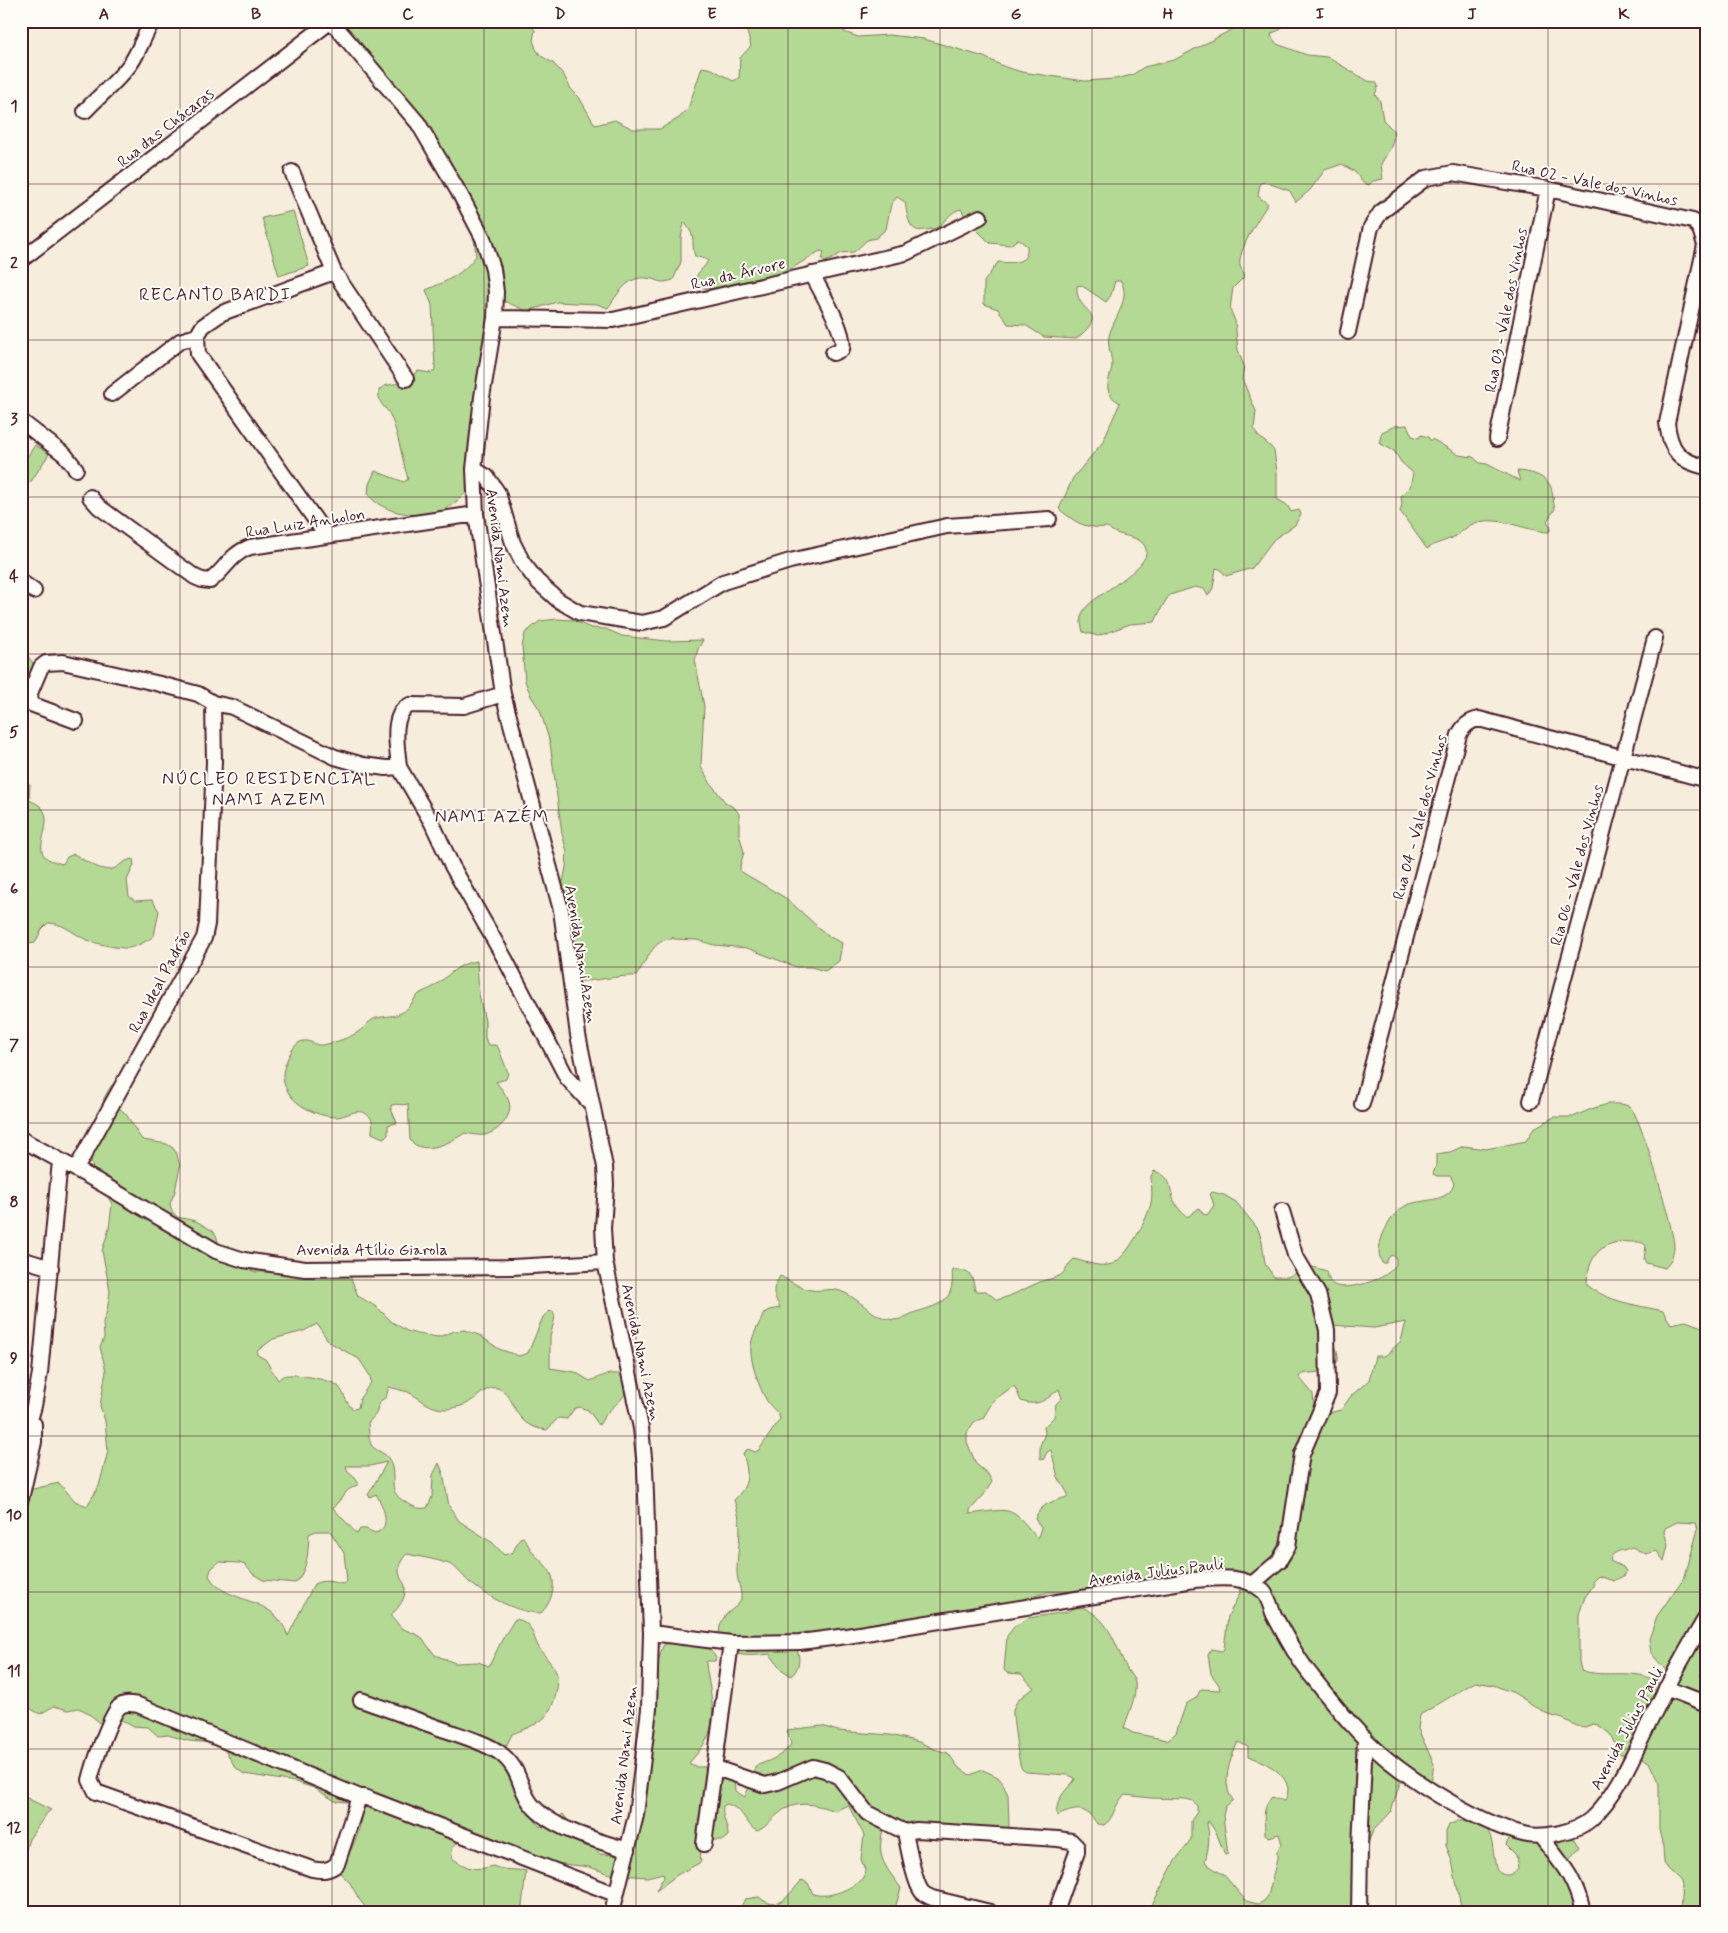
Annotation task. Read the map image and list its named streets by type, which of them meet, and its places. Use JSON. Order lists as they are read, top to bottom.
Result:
{
  "streets": {
    "street": [
      "Rua das Chácaras",
      "Rua 02 - Vale dos Vinhos",
      "Rua da Árvore",
      "Rua 03 - Vale dos Vinhos",
      "Rua Luiz Anholon",
      "Avenida Nami Azem",
      "Rua 04 - Vale dos Vinhos",
      "Ria 06 - Vale dos Vinhos",
      "Rua Ideal Padrão",
      "Avenida Atílio Giarola",
      "Avenida Julius Pauli"
    ]
  },
  "crossings": [
    ["Rua das Chácaras", "Avenida Nami Azem"],
    ["Rua 02 - Vale dos Vinhos", "Rua 03 - Vale dos Vinhos"],
    ["Rua da Árvore", "Avenida Nami Azem"],
    ["Rua Luiz Anholon", "Avenida Nami Azem"],
    ["Avenida Nami Azem", "Avenida Atílio Giarola"],
    ["Avenida Nami Azem", "Avenida Julius Pauli"],
    ["Rua 04 - Vale dos Vinhos", "Ria 06 - Vale dos Vinhos"],
    ["Rua Ideal Padrão", "Avenida Atílio Giarola"]
  ],
  "districts": ["RECANTO BARDI", "NÚCLEO RESIDENCIAL NAMI AZEM", "NAMI AZÉM"],
  "grid": {
    "columns": [
      "A",
      "B",
      "C",
      "D",
      "E",
      "F",
      "G",
      "H",
      "I",
      "J",
      "K"
    ],
    "rows": [
      "1",
      "2",
      "3",
      "4",
      "5",
      "6",
      "7",
      "8",
      "9",
      "10",
      "11",
      "12"
    ]
  }
}
